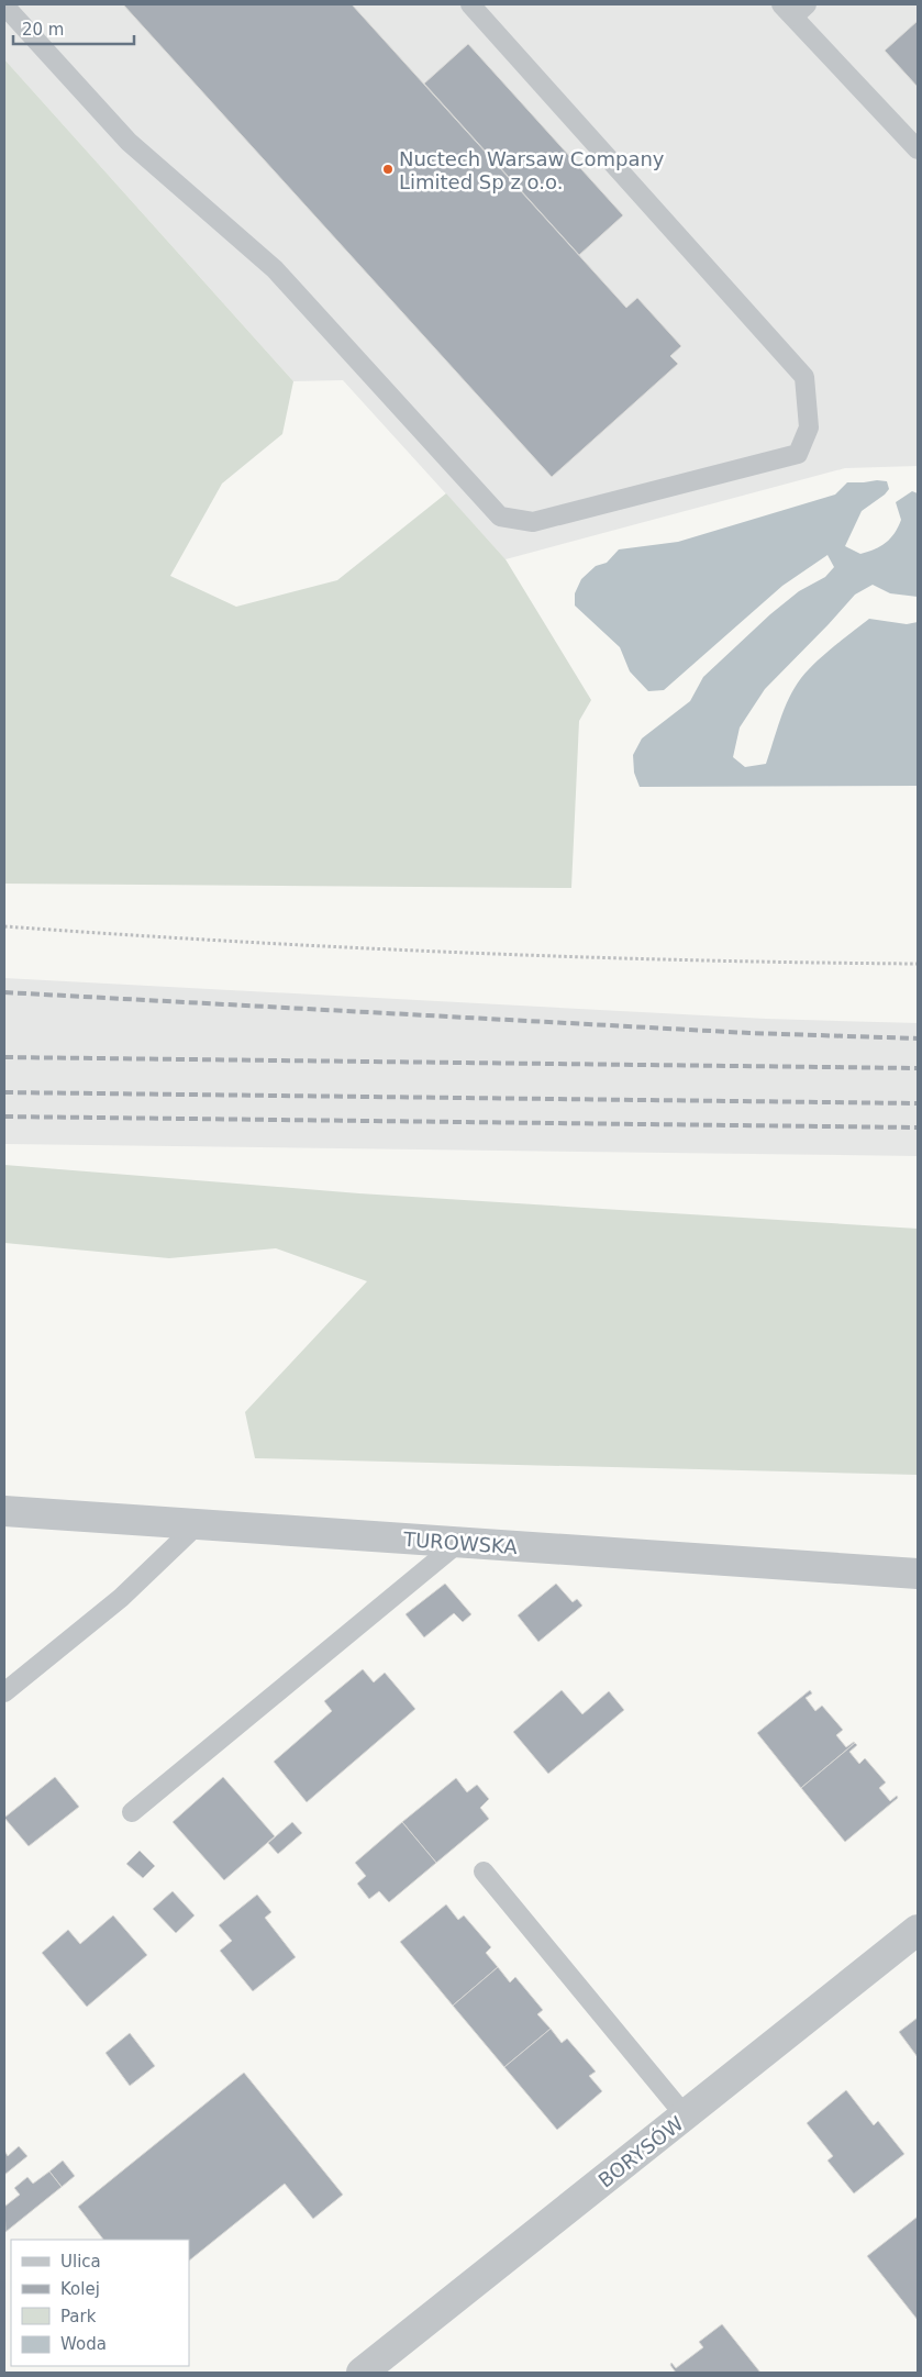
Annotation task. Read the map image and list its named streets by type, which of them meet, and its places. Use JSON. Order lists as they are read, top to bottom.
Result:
{
  "streets": {
    "street": ["TUROWSKA", "BORYSÓW"]
  },
  "places": ["Nuctech Warsaw Company Limited Sp z o.o."],
  "legend": [
    "Ulica",
    "Kolej",
    "Park",
    "Woda"
  ],
  "scale_bar": "20 m"
}
